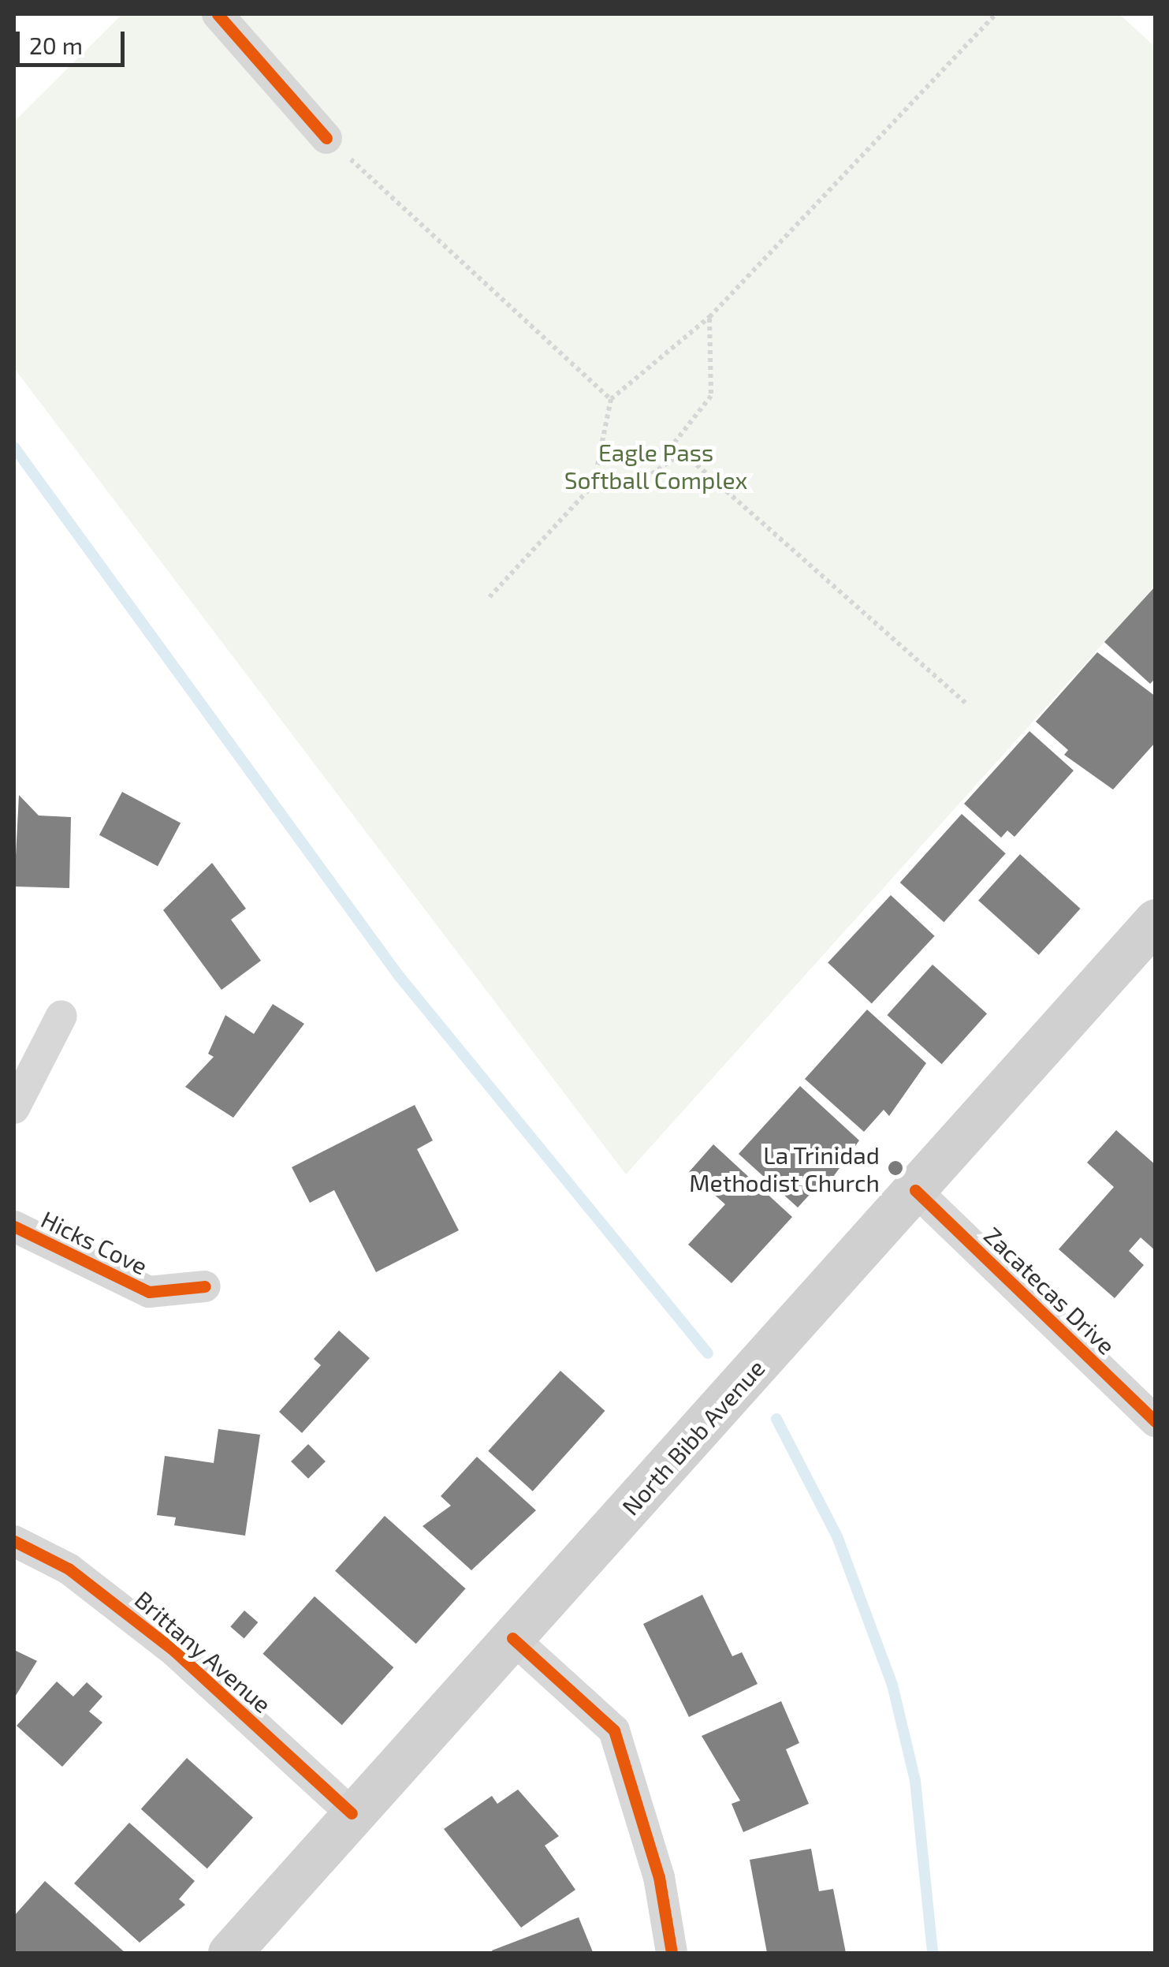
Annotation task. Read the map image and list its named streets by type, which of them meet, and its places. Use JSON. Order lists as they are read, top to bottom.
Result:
{
  "streets": {
    "main road": ["North Bibb Avenue"],
    "street": ["Hicks Cove", "Zacatecas Drive", "Brittany Avenue"]
  },
  "crossings": [
    ["Zacatecas Drive", "North Bibb Avenue"],
    ["North Bibb Avenue", "Brittany Avenue"]
  ],
  "parks": ["Eagle Pass Softball Complex"],
  "places": ["La Trinidad Methodist Church"],
  "scale_bar": "20 m"
}
